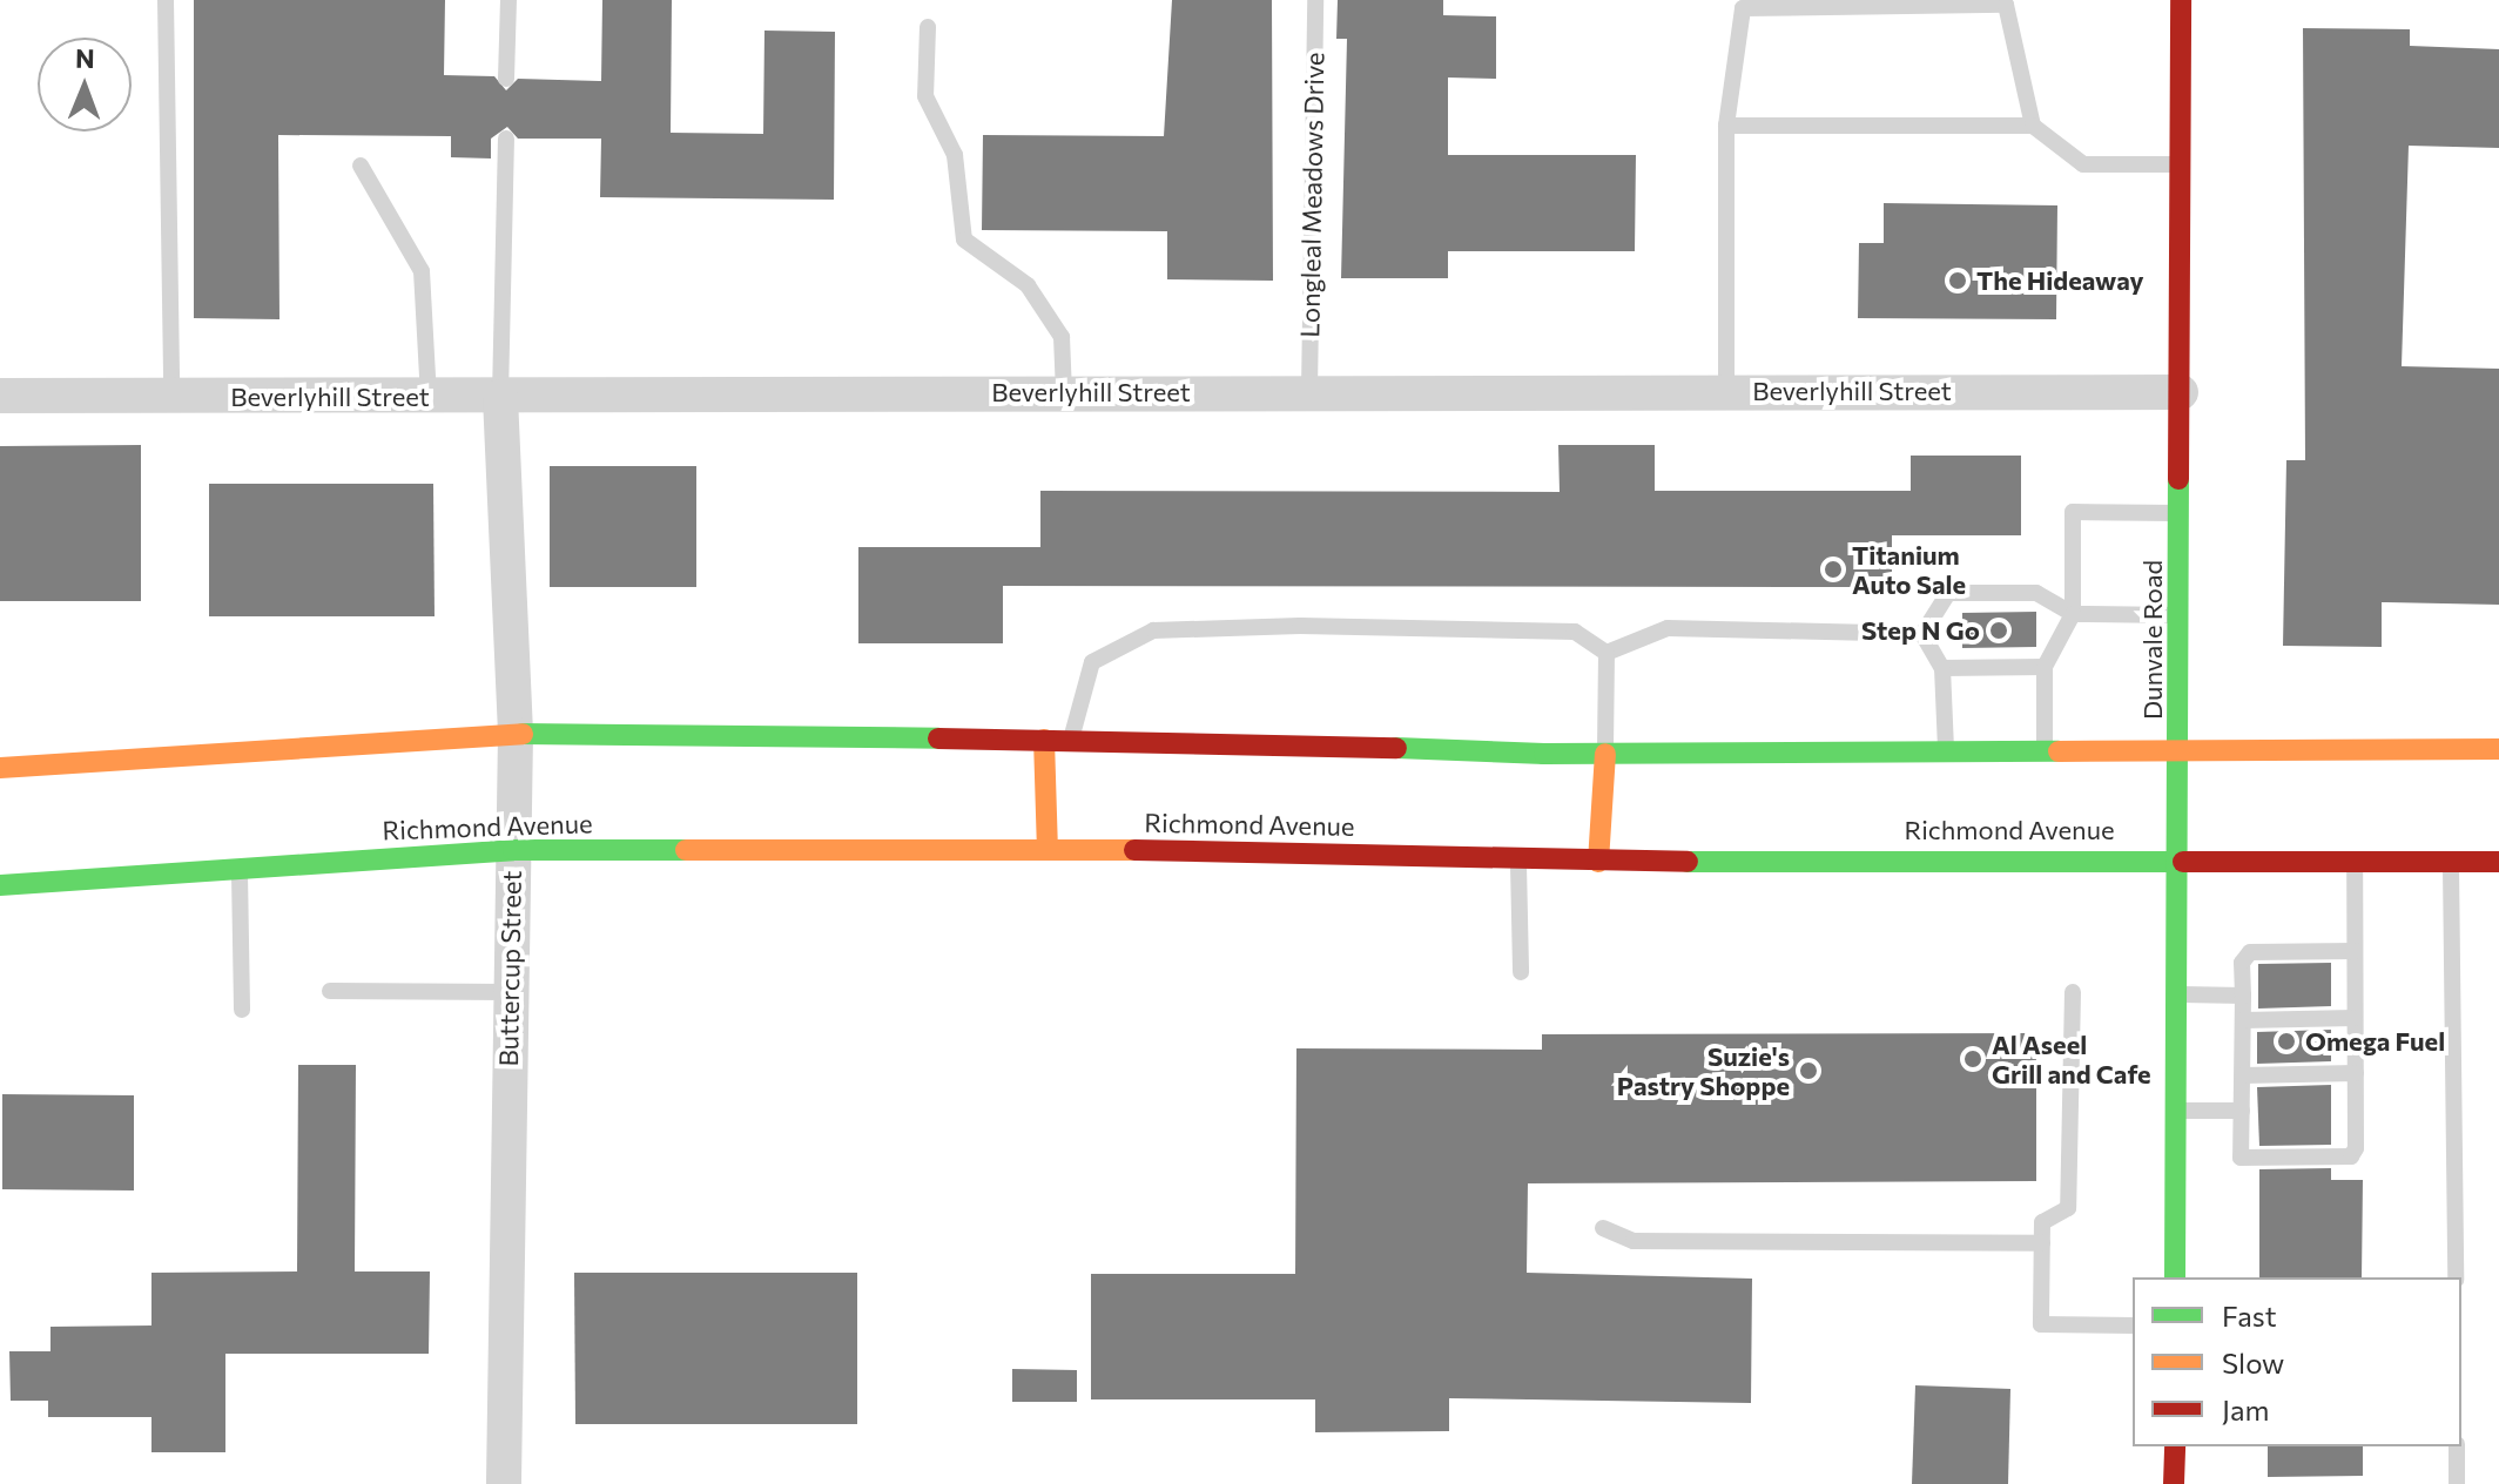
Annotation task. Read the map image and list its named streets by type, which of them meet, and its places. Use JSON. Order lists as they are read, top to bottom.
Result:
{
  "streets": {
    "main road": ["Dunvale Road", "Richmond Avenue"],
    "street": ["Beverlyhill Street", "Buttercup Street"],
    "lane": ["Longleal Meadows Drive"]
  },
  "crossings": [
    ["Longleal Meadows Drive", "Beverlyhill Street"],
    ["Beverlyhill Street", "Dunvale Road"],
    ["Beverlyhill Street", "Buttercup Street"],
    ["Dunvale Road", "Richmond Avenue"],
    ["Richmond Avenue", "Buttercup Street"]
  ],
  "places": [
    "The Hideaway",
    "Titanium Auto Sale",
    "Step N Go",
    "Omega Fuel",
    "Al Aseel Grill and Cafe",
    "Suzie's Pastry Shoppe"
  ],
  "legend": ["Fast", "Slow", "Jam"],
  "north": "top"
}
